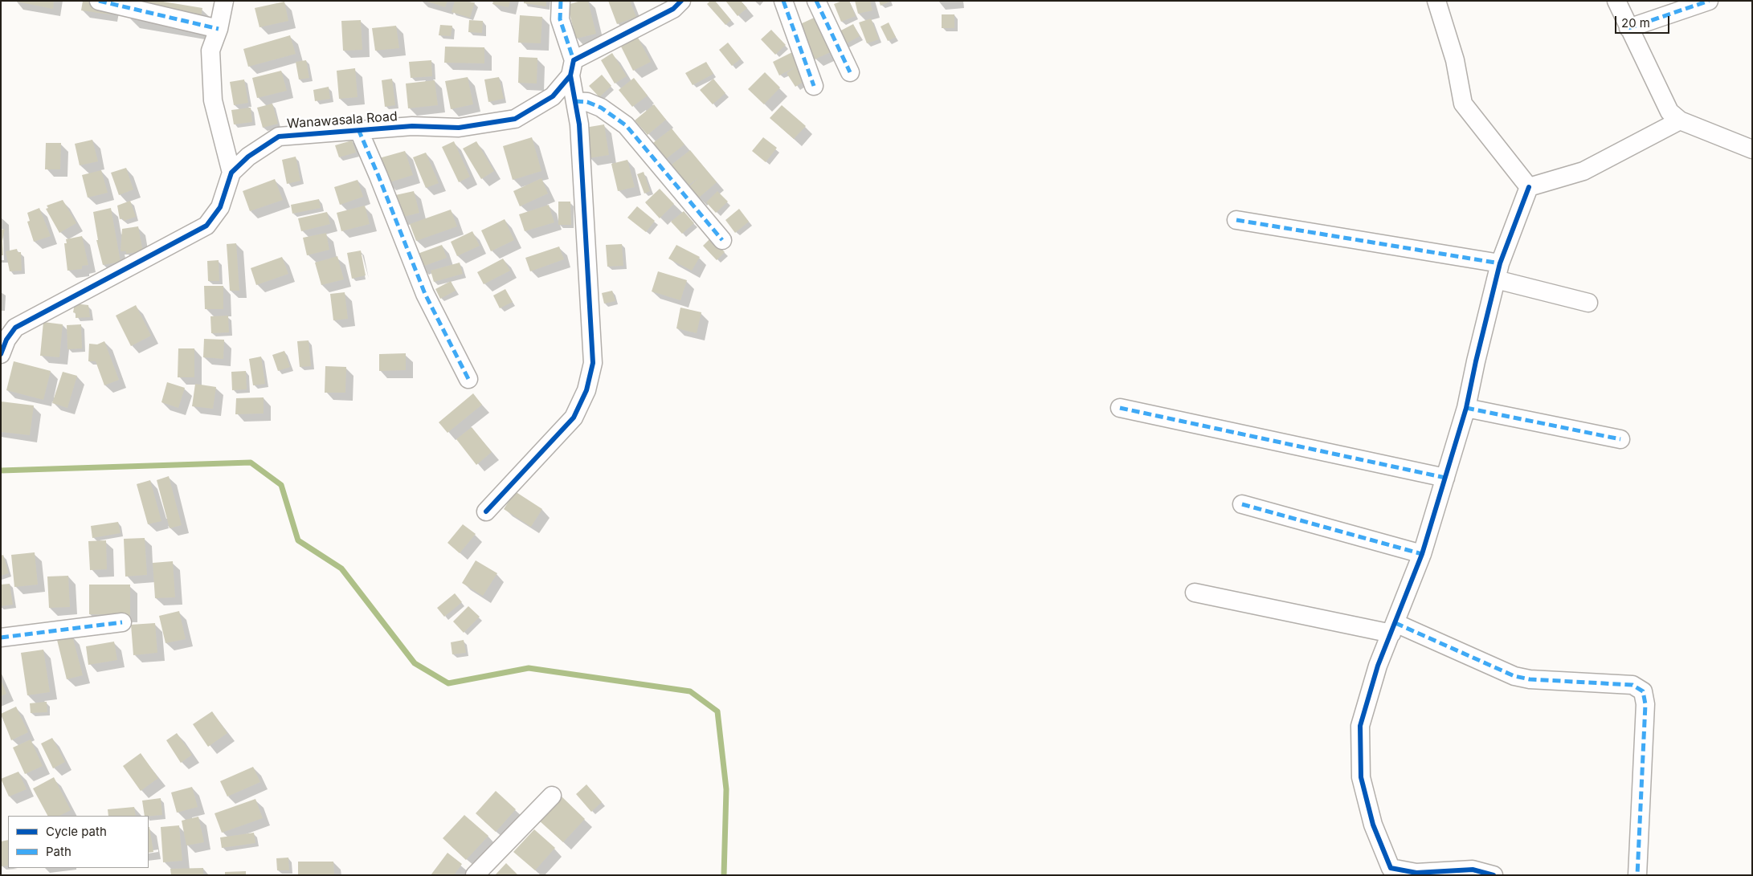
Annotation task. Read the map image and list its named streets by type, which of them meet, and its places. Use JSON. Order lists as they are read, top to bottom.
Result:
{
  "streets": {
    "street": ["Wanawasala Road"]
  },
  "legend": ["Cycle path", "Path"],
  "scale_bar": "20 m"
}
